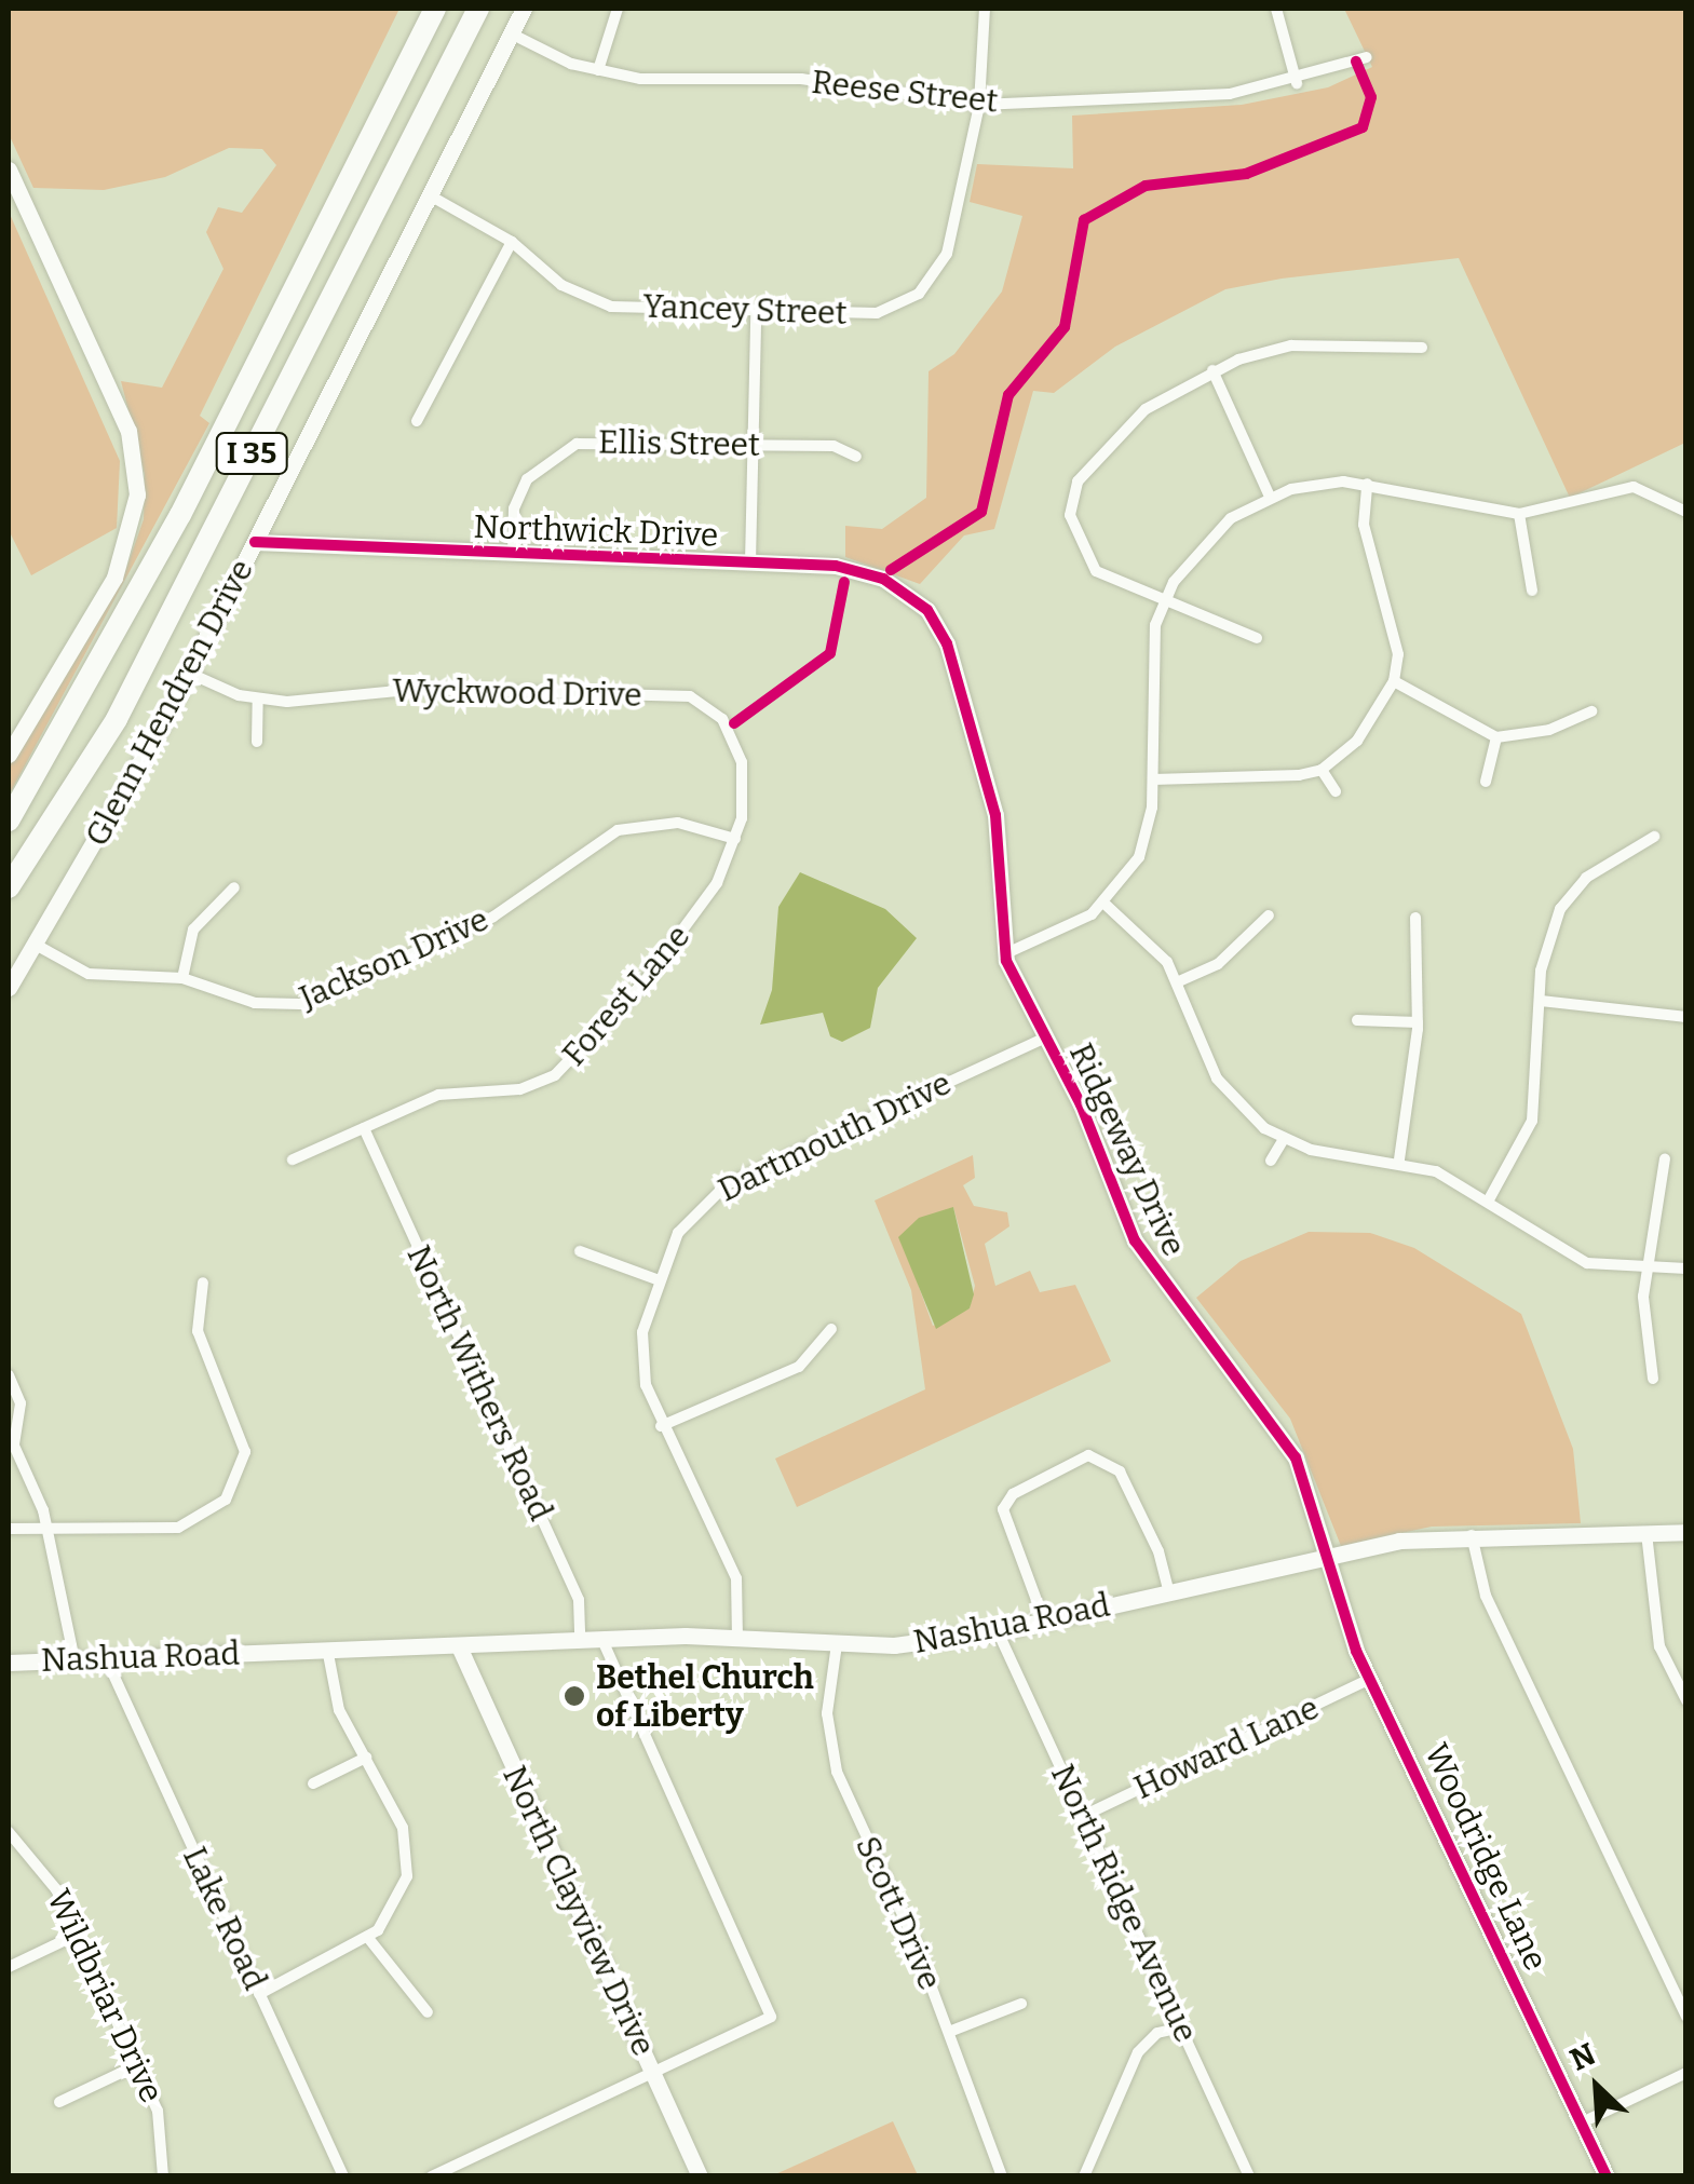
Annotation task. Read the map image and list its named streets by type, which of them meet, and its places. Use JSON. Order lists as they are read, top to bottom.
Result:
{
  "streets": {
    "highway": ["I 35"],
    "street": [
      "Reese Street",
      "Yancey Street",
      "Ellis Street",
      "Northwick Drive",
      "Wyckwood Drive",
      "Glenn Hendren Drive",
      "Jackson Drive",
      "Forest Lane",
      "Dartmouth Drive",
      "Ridgeway Drive",
      "North Withers Road",
      "Nashua Road",
      "Howard Lane",
      "Woodridge Lane",
      "North Ridge Avenue",
      "North Clayview Drive",
      "Scott Drive",
      "Lake Road",
      "Wildbriar Drive"
    ]
  },
  "crossings": [
    ["Reese Street", "Yancey Street"],
    ["Reese Street", "Glenn Hendren Drive"],
    ["Yancey Street", "Glenn Hendren Drive"],
    ["Ellis Street", "Northwick Drive"],
    ["Northwick Drive", "Glenn Hendren Drive"],
    ["Northwick Drive", "Ridgeway Drive"],
    ["Wyckwood Drive", "Glenn Hendren Drive"],
    ["Wyckwood Drive", "Jackson Drive"],
    ["Wyckwood Drive", "Forest Lane"],
    ["Glenn Hendren Drive", "Jackson Drive"],
    ["Jackson Drive", "Forest Lane"],
    ["Forest Lane", "North Withers Road"],
    ["Dartmouth Drive", "Ridgeway Drive"],
    ["Dartmouth Drive", "Nashua Road"],
    ["Ridgeway Drive", "Nashua Road"],
    ["Ridgeway Drive", "Woodridge Lane"],
    ["North Withers Road", "Nashua Road"],
    ["Nashua Road", "Woodridge Lane"],
    ["Nashua Road", "North Ridge Avenue"],
    ["Nashua Road", "North Clayview Drive"],
    ["Nashua Road", "Scott Drive"],
    ["Nashua Road", "Lake Road"],
    ["Howard Lane", "Woodridge Lane"],
    ["Howard Lane", "North Ridge Avenue"]
  ],
  "places": ["Bethel Church of Liberty"],
  "north": "top left"
}
